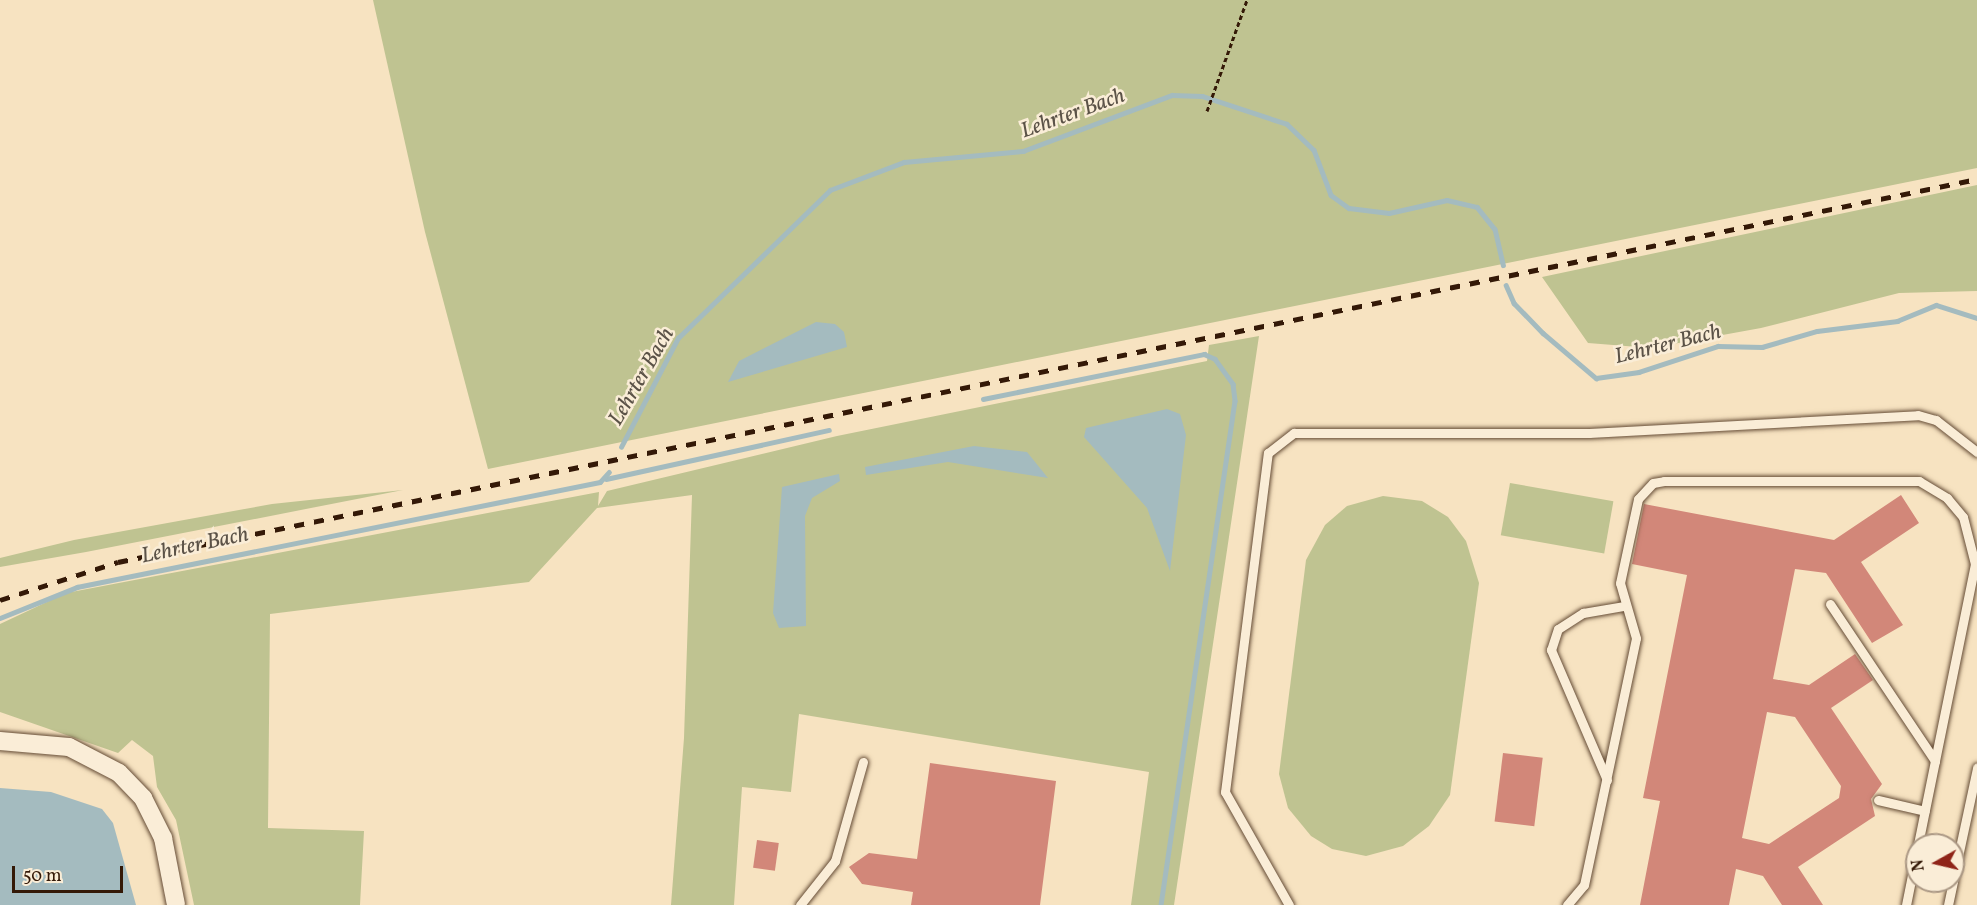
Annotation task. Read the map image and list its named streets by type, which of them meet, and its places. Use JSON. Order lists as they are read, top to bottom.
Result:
{
  "water": ["Lehrter Bach"],
  "scale_bar": "50 m",
  "north": "left"
}
